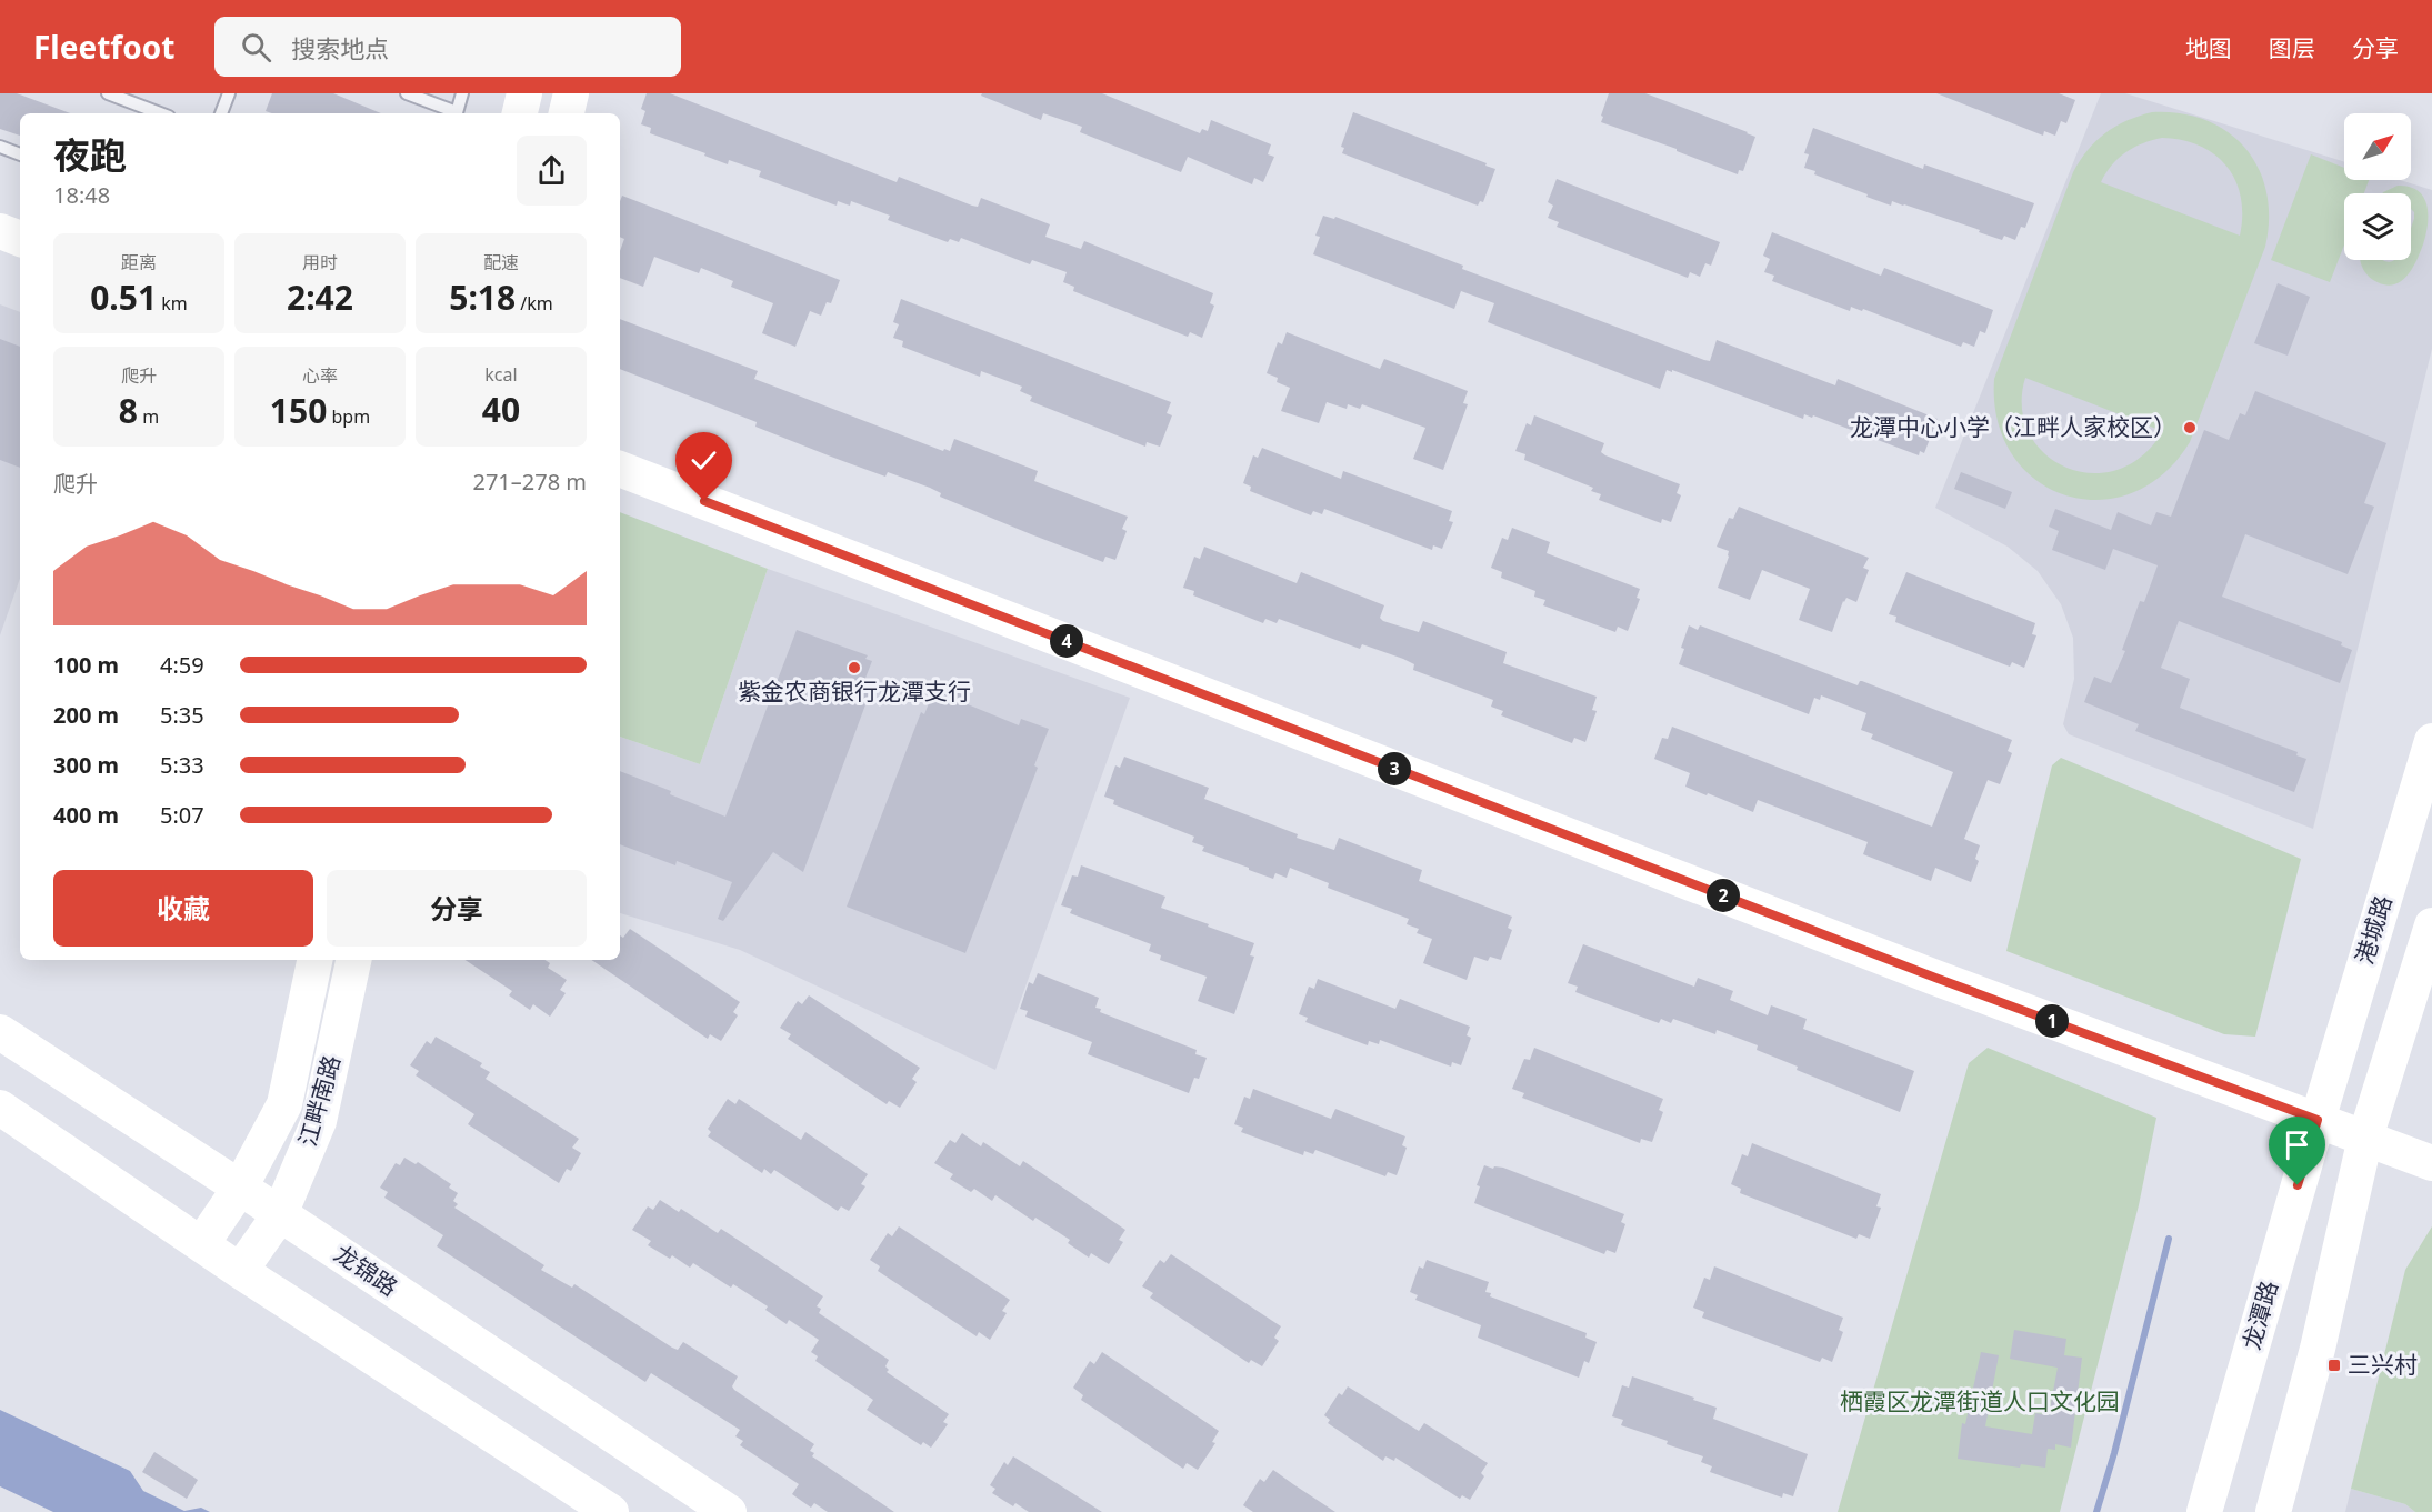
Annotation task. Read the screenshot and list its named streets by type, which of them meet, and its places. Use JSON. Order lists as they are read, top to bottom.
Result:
{
  "streets": {
    "street": [
      "港城路",
      "江畔南路",
      "龙锦路",
      "龙潭路"
    ]
  },
  "crossings": [
    ["港城路", "龙潭路"],
    ["江畔南路", "龙锦路"]
  ],
  "parks": ["栖霞区龙潭街道人口文化园"],
  "places": {
    "other": ["龙潭中心小学（江畔人家校区）", "紫金农商银行龙潭支行"],
    "transit": ["三兴村"]
  },
  "north": "top right",
  "page": {
    "header": "Fleetfoot",
    "search": "搜索地点",
    "nav": ["地图", "图层", "分享"],
    "heading": ["夜跑", "18:48"],
    "stats": [
      ["距离", "0.51 km"],
      ["用时", "2:42"],
      ["配速", "5:18 /km"],
      ["爬升", "8 m"],
      ["心率", "150 bpm"],
      ["kcal", "40"]
    ],
    "chart": ["爬升", "271–278 m"],
    "pins": [
      "4",
      "3",
      "2",
      "1"
    ],
    "list": [
      {
        "name": "100 m",
        "note": "4:59"
      },
      {
        "name": "200 m",
        "note": "5:35"
      },
      {
        "name": "300 m",
        "note": "5:33"
      },
      {
        "name": "400 m",
        "note": "5:07"
      }
    ],
    "buttons": ["收藏", "分享"]
  }
}
